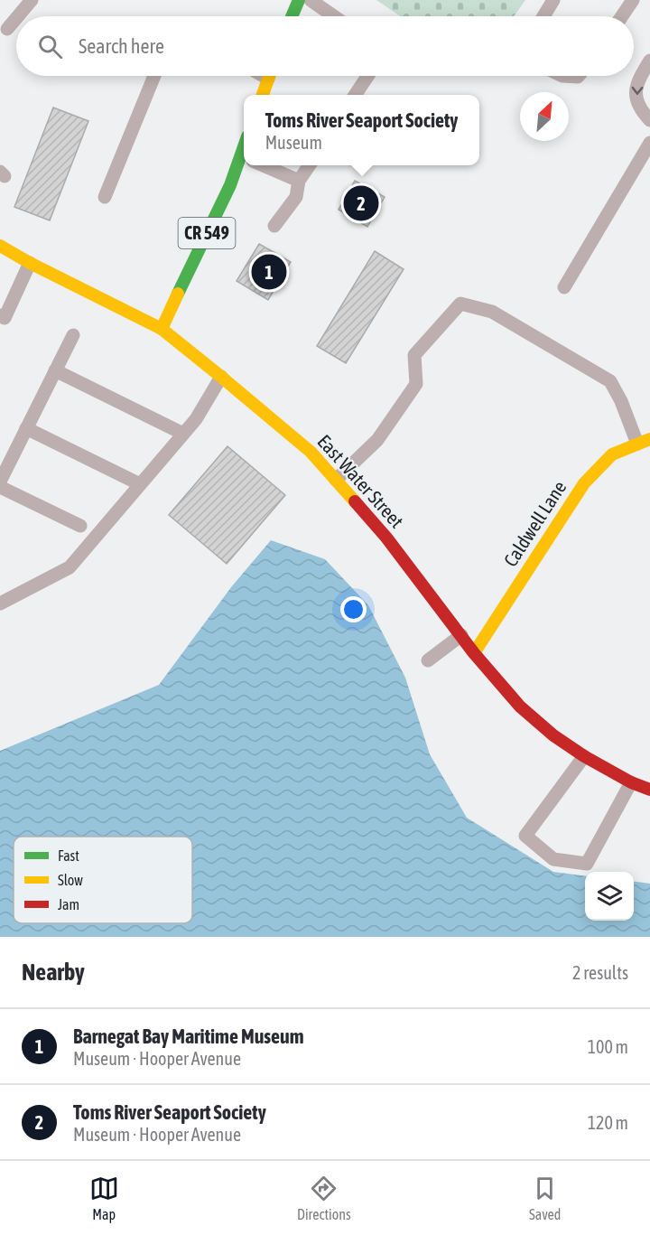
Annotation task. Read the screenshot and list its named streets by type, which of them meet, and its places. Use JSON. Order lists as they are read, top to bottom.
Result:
{
  "streets": {
    "street": ["CR 549", "East Water Street", "Caldwell Lane"]
  },
  "crossings": [
    ["CR 549", "East Water Street"],
    ["East Water Street", "Caldwell Lane"]
  ],
  "legend": ["Fast", "Slow", "Jam"],
  "north": "top right",
  "page": {
    "search": "Search here",
    "popup": ["Toms River Seaport Society", "Museum"],
    "pins": ["2", "1"],
    "heading": ["Nearby", "2 results"],
    "list": [
      {
        "mark": "1",
        "name": "Barnegat Bay Maritime Museum",
        "note": "Museum · Hooper Avenue",
        "value": "100 m"
      },
      {
        "mark": "2",
        "name": "Toms River Seaport Society",
        "note": "Museum · Hooper Avenue",
        "value": "120 m"
      }
    ],
    "nav": ["Map", "Directions", "Saved"]
  }
}
